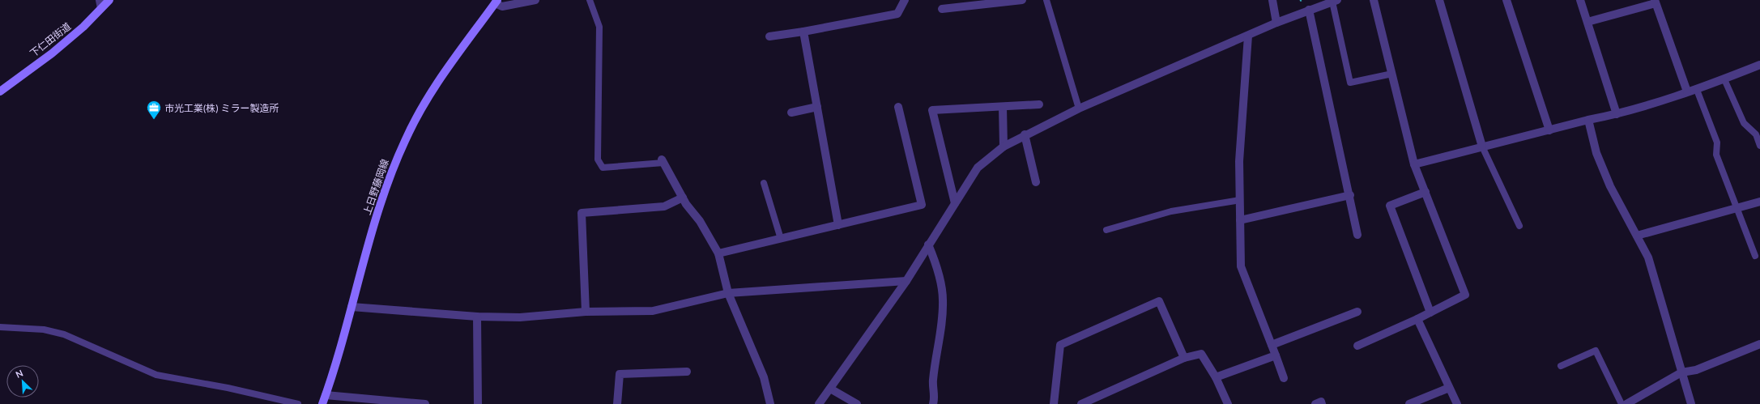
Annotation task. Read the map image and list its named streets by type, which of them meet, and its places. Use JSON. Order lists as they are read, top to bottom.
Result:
{
  "streets": {
    "main road": ["下仁田街道", "上日野藤岡線"]
  },
  "places": {
    "office": ["市光工業(株) ミラー製造所"]
  },
  "north": "top left"
}
